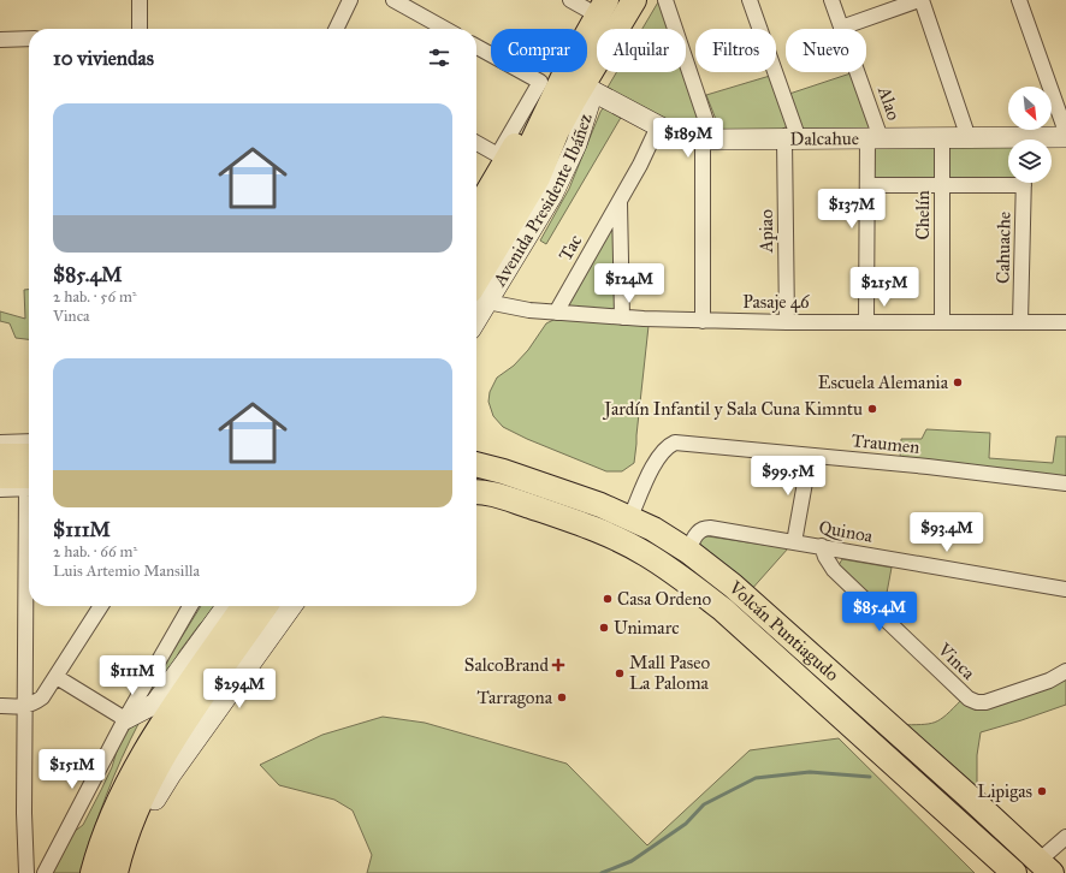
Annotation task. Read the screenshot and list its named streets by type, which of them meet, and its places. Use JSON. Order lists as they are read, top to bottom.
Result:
{
  "streets": {
    "main road": ["Avenida Presidente Ibáñez", "Volcán Puntiagudo"],
    "street": [
      "Alao",
      "Dalcahue",
      "Chelín",
      "Apiao",
      "Tac",
      "Cahuache",
      "Pasaje 46",
      "Traumen",
      "Quinoa",
      "Vinca"
    ]
  },
  "crossings": [
    ["Alao", "Dalcahue"],
    ["Alao", "Pasaje 46"],
    ["Dalcahue", "Avenida Presidente Ibáñez"],
    ["Dalcahue", "Chelín"],
    ["Dalcahue", "Apiao"],
    ["Dalcahue", "Tac"],
    ["Avenida Presidente Ibáñez", "Pasaje 46"],
    ["Chelín", "Pasaje 46"],
    ["Apiao", "Pasaje 46"],
    ["Tac", "Pasaje 46"],
    ["Cahuache", "Pasaje 46"],
    ["Traumen", "Volcán Puntiagudo"],
    ["Quinoa", "Volcán Puntiagudo"],
    ["Quinoa", "Vinca"]
  ],
  "places": {
    "other": [
      "Escuela Alemania",
      "Jardín Infantil y Sala Cuna Kimntu",
      "Casa Ordeno",
      "Unimarc",
      "Mall Paseo La Paloma",
      "Tarragona",
      "Lipigas"
    ],
    "health": ["SalcoBrand"]
  },
  "north": "bottom right",
  "page": {
    "chip": [
      "Comprar",
      "Alquilar",
      "Filtros",
      "Nuevo"
    ],
    "heading": "10 viviendas",
    "list": [
      {
        "name": "$85.4M",
        "note": "2 hab. · 56 m² · Vinca"
      },
      {
        "name": "$111M",
        "note": "2 hab. · 66 m² · Luis Artemio Mansilla"
      }
    ],
    "price": [
      "$189M",
      "$137M",
      "$124M",
      "$215M",
      "$99.5M",
      "$93.4M",
      "$85.4M",
      "$111M",
      "$294M",
      "$151M"
    ]
  }
}
